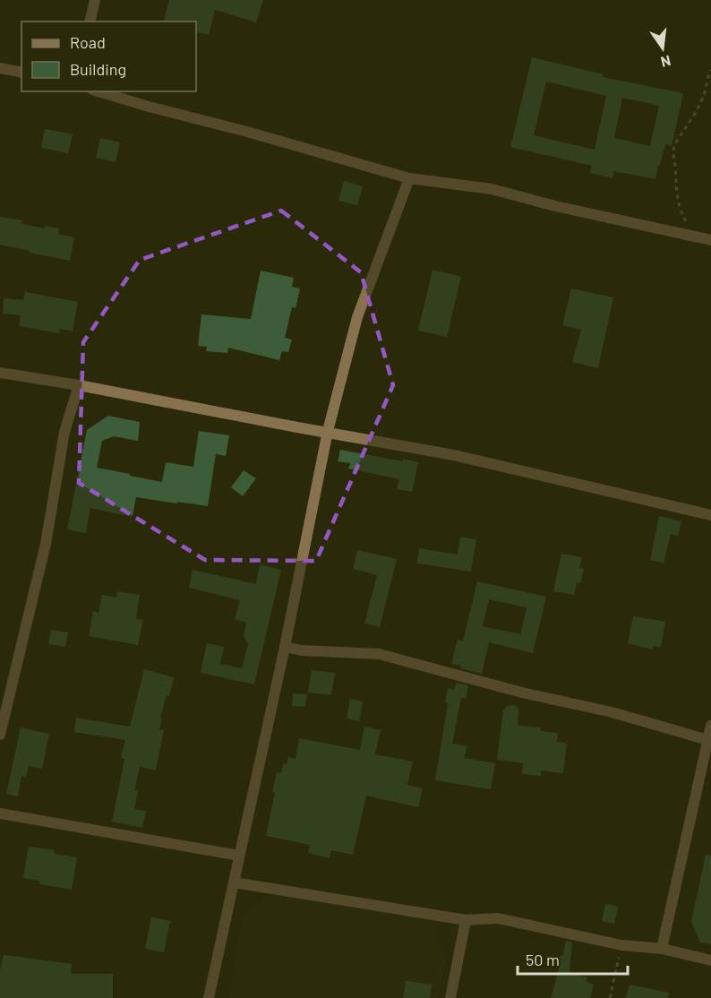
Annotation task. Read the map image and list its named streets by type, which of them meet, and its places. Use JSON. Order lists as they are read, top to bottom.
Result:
{
  "legend": ["Road", "Building"],
  "scale_bar": "50 m",
  "north": "bottom"
}
